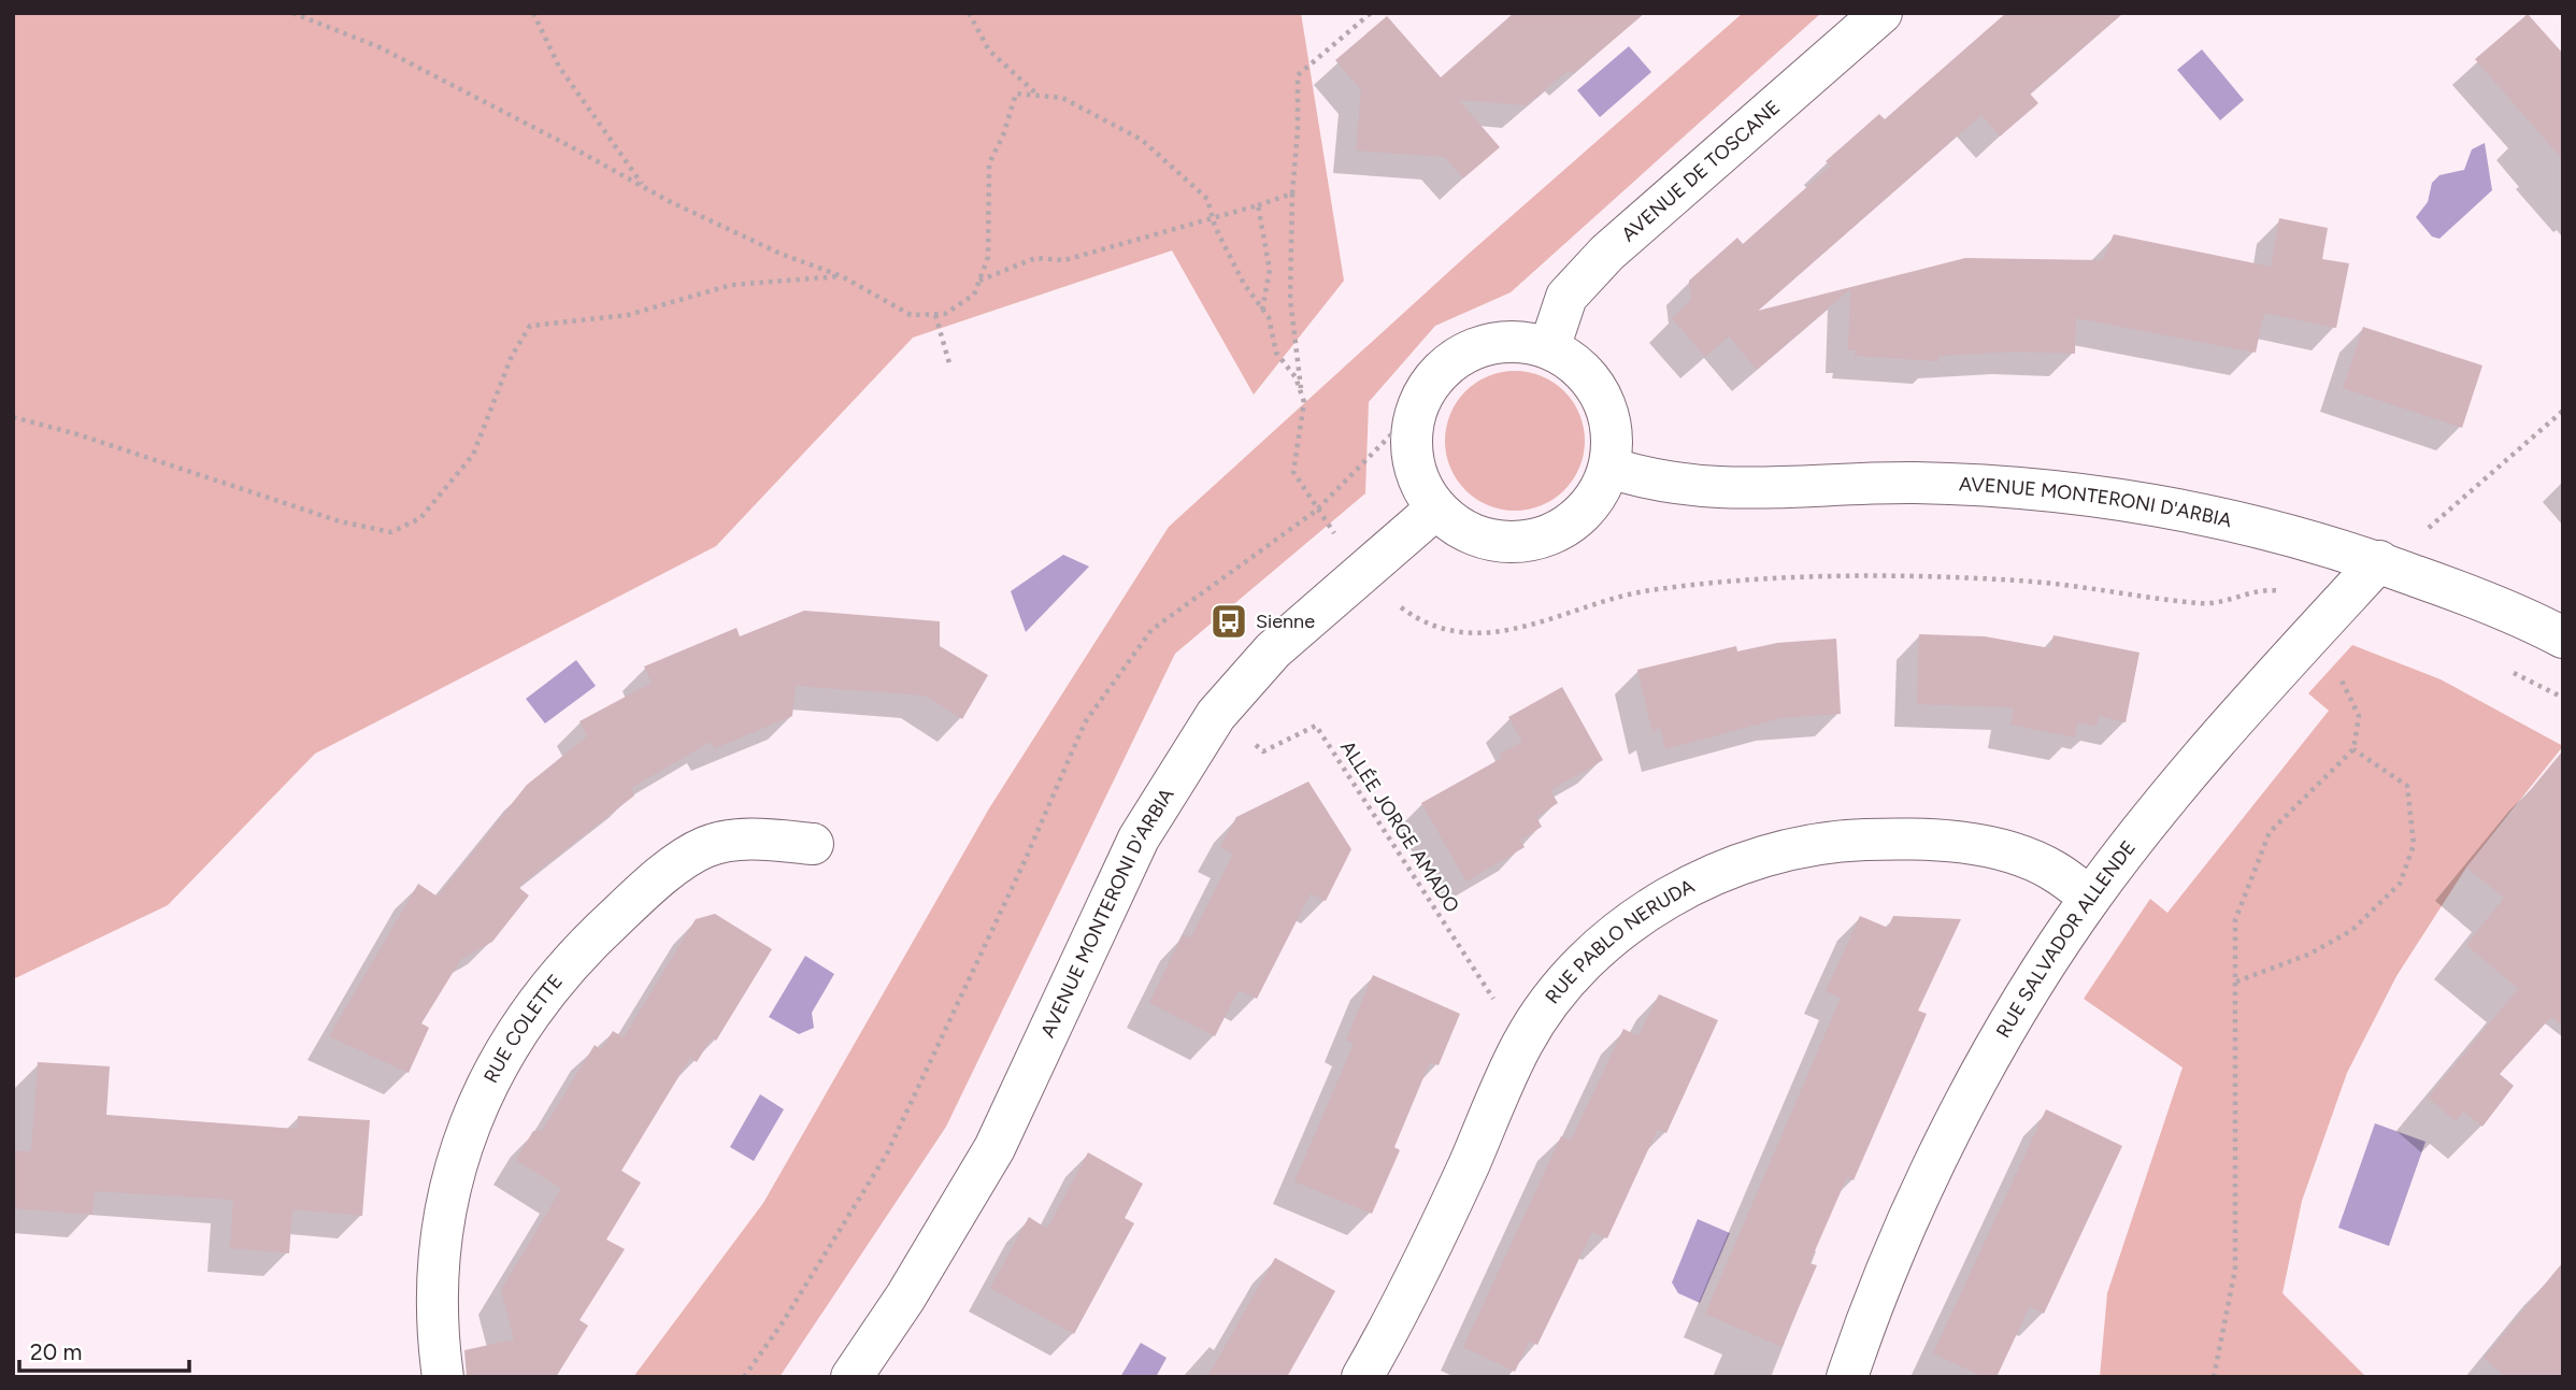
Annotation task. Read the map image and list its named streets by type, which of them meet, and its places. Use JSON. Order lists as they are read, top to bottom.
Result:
{
  "streets": {
    "street": [
      "AVENUE DE TOSCANE",
      "AVENUE MONTERONI D'ARBIA",
      "RUE SALVADOR ALLENDE",
      "RUE PABLO NERUDA",
      "RUE COLETTE"
    ],
    "path": ["ALLÉE JORGE AMADO"]
  },
  "crossings": [
    ["AVENUE DE TOSCANE", "AVENUE MONTERONI D'ARBIA"],
    ["AVENUE MONTERONI D'ARBIA", "ALLÉE JORGE AMADO"],
    ["AVENUE MONTERONI D'ARBIA", "RUE SALVADOR ALLENDE"],
    ["ALLÉE JORGE AMADO", "RUE PABLO NERUDA"],
    ["RUE SALVADOR ALLENDE", "RUE PABLO NERUDA"]
  ],
  "places": {
    "bus stop": ["Sienne"]
  },
  "scale_bar": "20 m"
}
